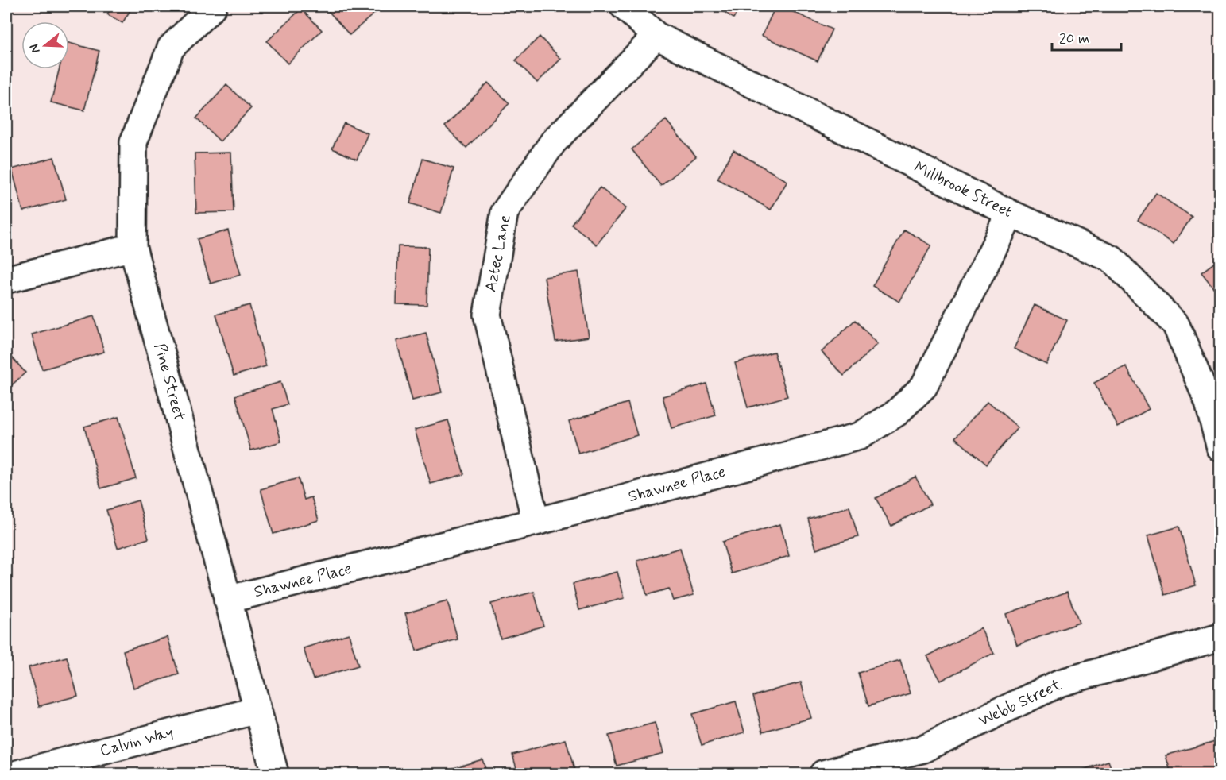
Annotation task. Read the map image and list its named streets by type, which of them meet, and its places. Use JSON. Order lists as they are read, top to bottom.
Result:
{
  "streets": {
    "street": [
      "Millbrook Street",
      "Aztec Lane",
      "Pine Street",
      "Shawnee Place",
      "Webb Street",
      "Calvin Way"
    ]
  },
  "crossings": [
    ["Millbrook Street", "Aztec Lane"],
    ["Millbrook Street", "Shawnee Place"],
    ["Aztec Lane", "Shawnee Place"],
    ["Pine Street", "Shawnee Place"],
    ["Pine Street", "Calvin Way"]
  ],
  "scale_bar": "20 m",
  "north": "left"
}
